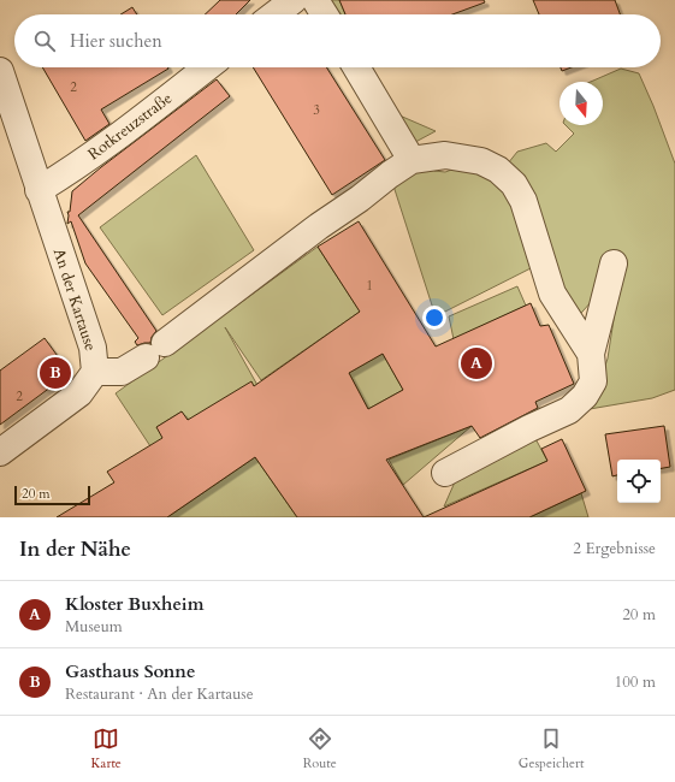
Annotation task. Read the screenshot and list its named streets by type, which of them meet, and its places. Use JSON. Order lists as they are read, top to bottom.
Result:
{
  "streets": {
    "street": ["Rotkreuzstraße", "An der Kartause"]
  },
  "crossings": [
    ["Rotkreuzstraße", "An der Kartause"]
  ],
  "house_numbers": [
    "2",
    "3",
    "1",
    "2"
  ],
  "scale_bar": "20 m",
  "north": "bottom",
  "page": {
    "search": "Hier suchen",
    "pins": ["A", "B"],
    "scale": "20 m",
    "heading": ["In der Nähe", "2 Ergebnisse"],
    "list": [
      {
        "mark": "A",
        "name": "Kloster Buxheim",
        "note": "Museum",
        "value": "20 m"
      },
      {
        "mark": "B",
        "name": "Gasthaus Sonne",
        "note": "Restaurant · An der Kartause",
        "value": "100 m"
      }
    ],
    "nav": ["Karte", "Route", "Gespeichert"]
  }
}
